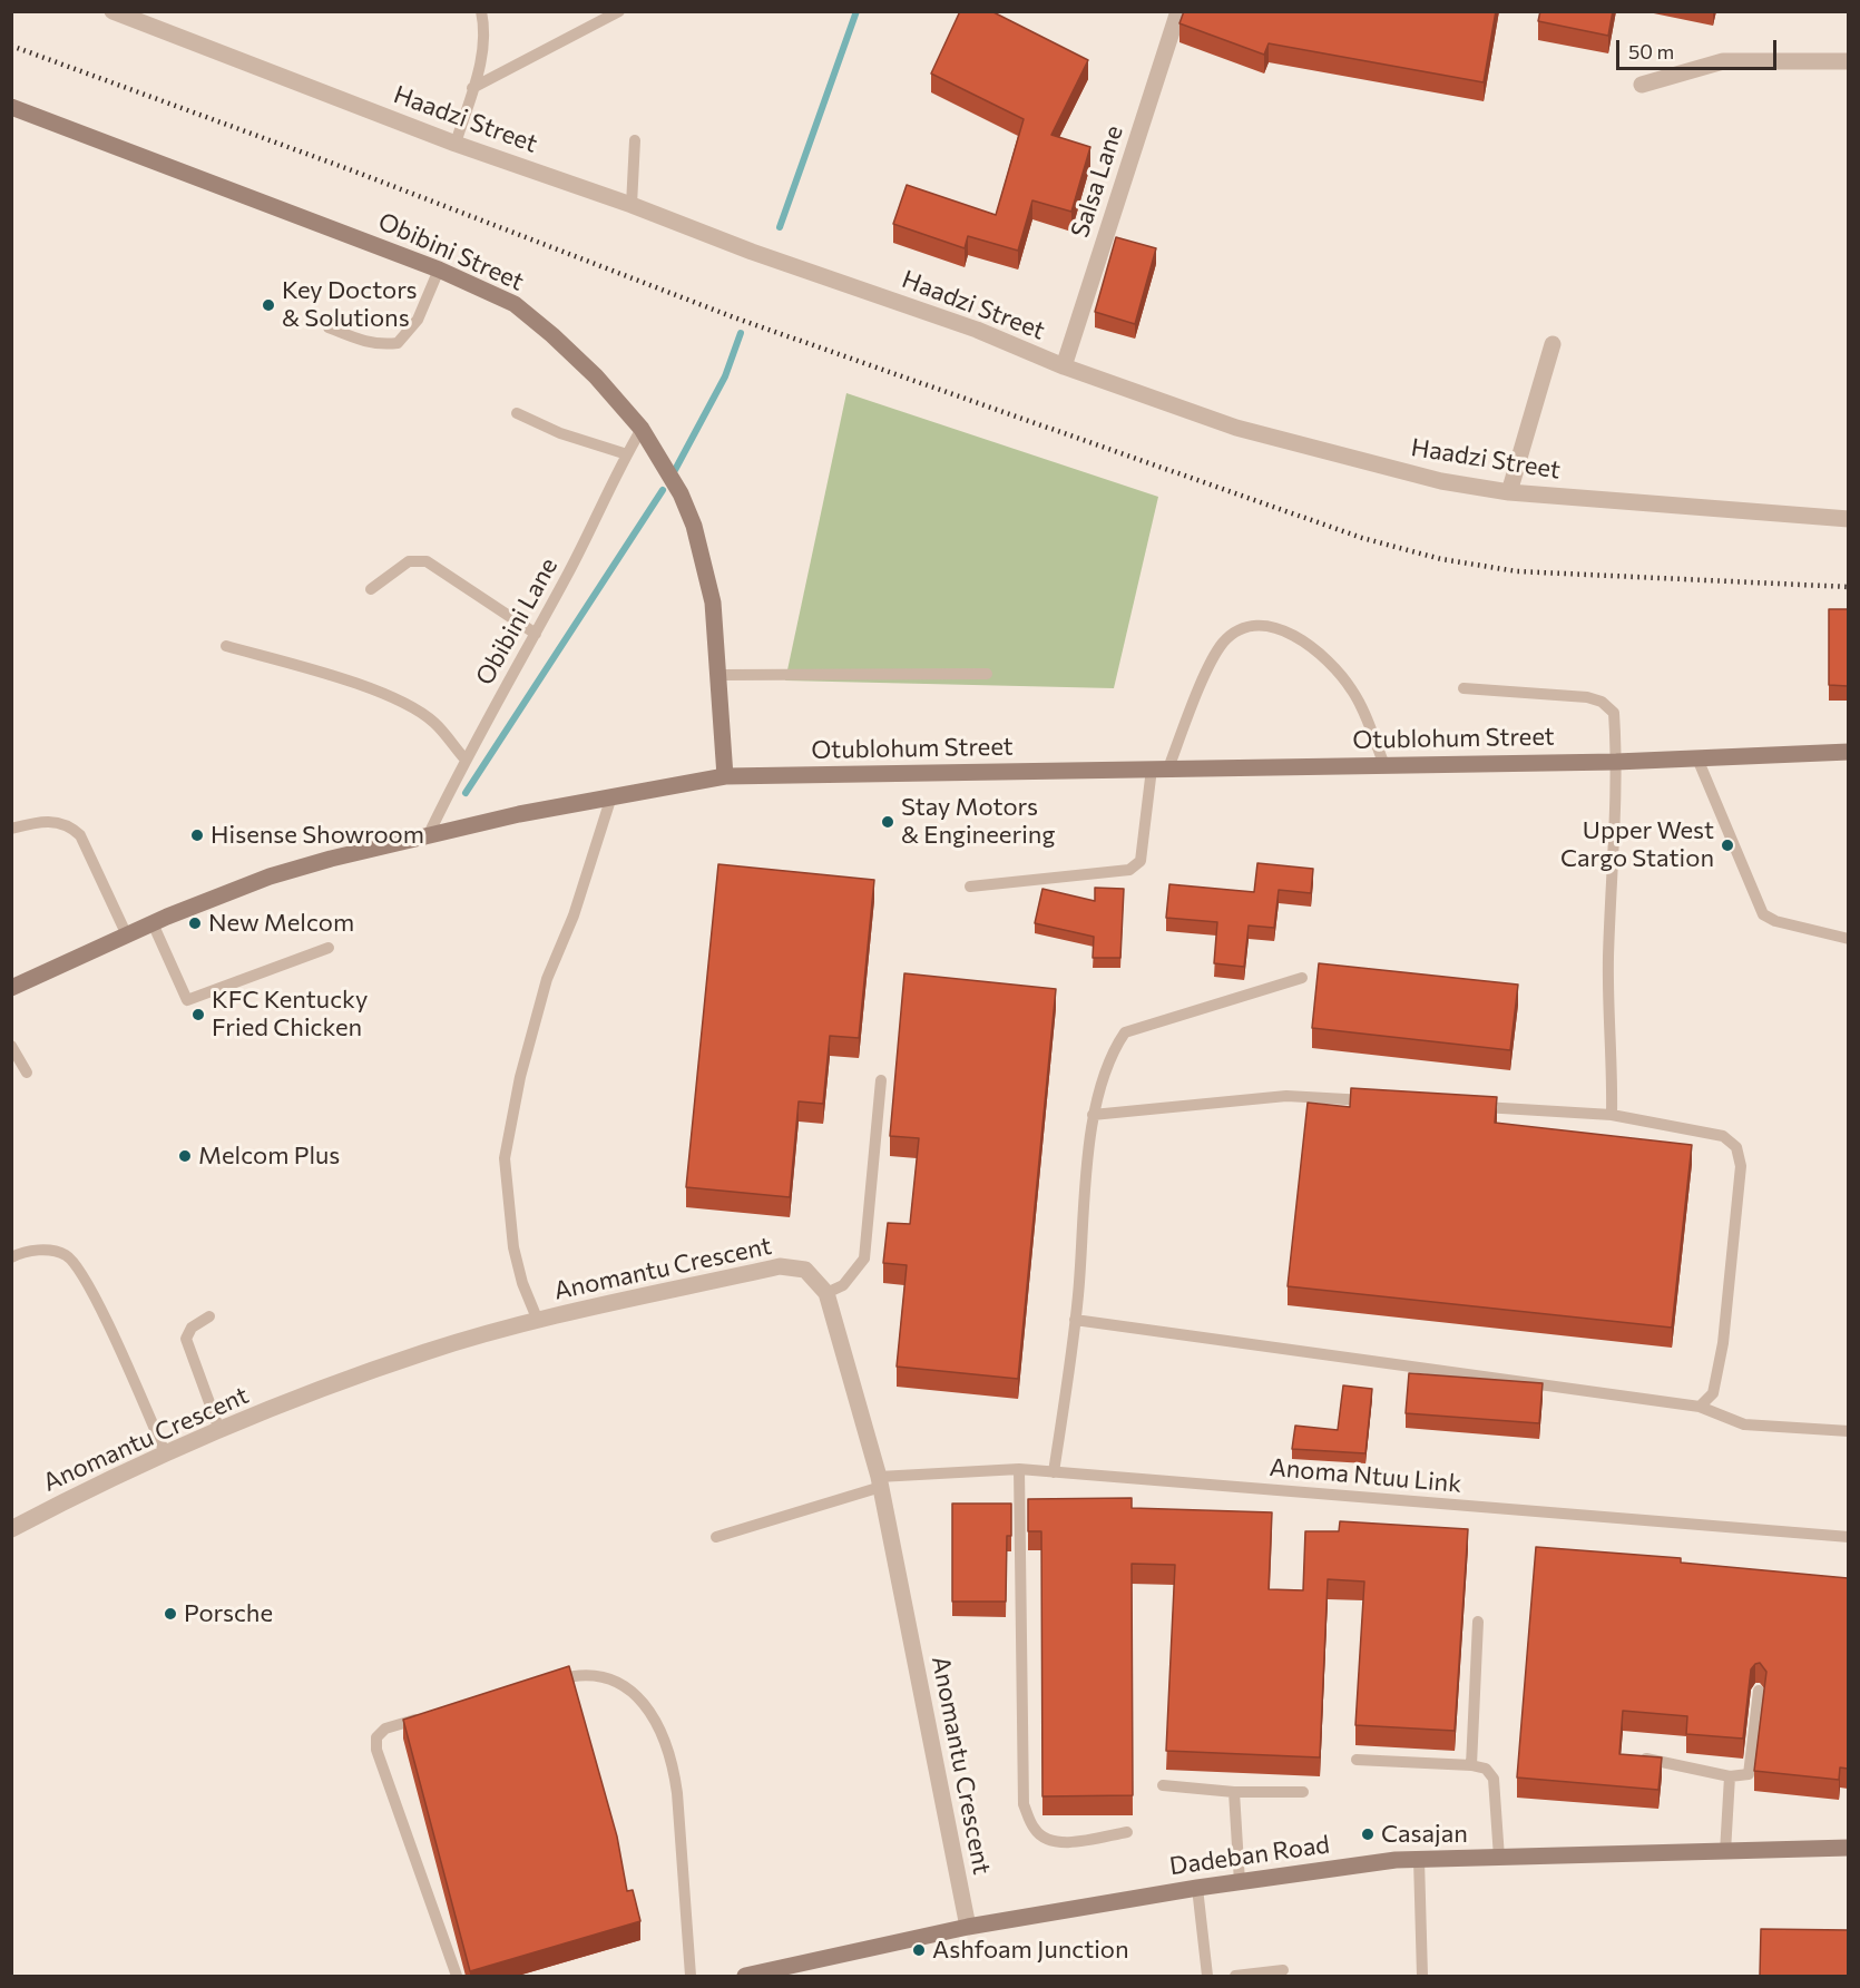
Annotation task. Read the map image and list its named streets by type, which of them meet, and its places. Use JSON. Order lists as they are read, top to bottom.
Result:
{
  "streets": {
    "street": [
      "Haadzi Street",
      "Salsa Lane",
      "Obibini Street",
      "Otublohum Street",
      "Anomantu Crescent",
      "Dadeban Road"
    ],
    "lane": ["Obibini Lane", "Anoma Ntuu Link"]
  },
  "crossings": [
    ["Haadzi Street", "Salsa Lane"],
    ["Obibini Street", "Obibini Lane"],
    ["Obibini Street", "Otublohum Street"],
    ["Obibini Lane", "Otublohum Street"],
    ["Anomantu Crescent", "Anoma Ntuu Link"],
    ["Anomantu Crescent", "Dadeban Road"]
  ],
  "places": [
    "Key Doctors & Solutions",
    "Stay Motors & Engineering",
    "Hisense Showroom",
    "Upper West Cargo Station",
    "New Melcom",
    "KFC Kentucky Fried Chicken",
    "Melcom Plus",
    "Porsche",
    "Casajan",
    "Ashfoam Junction"
  ],
  "scale_bar": "50 m"
}
